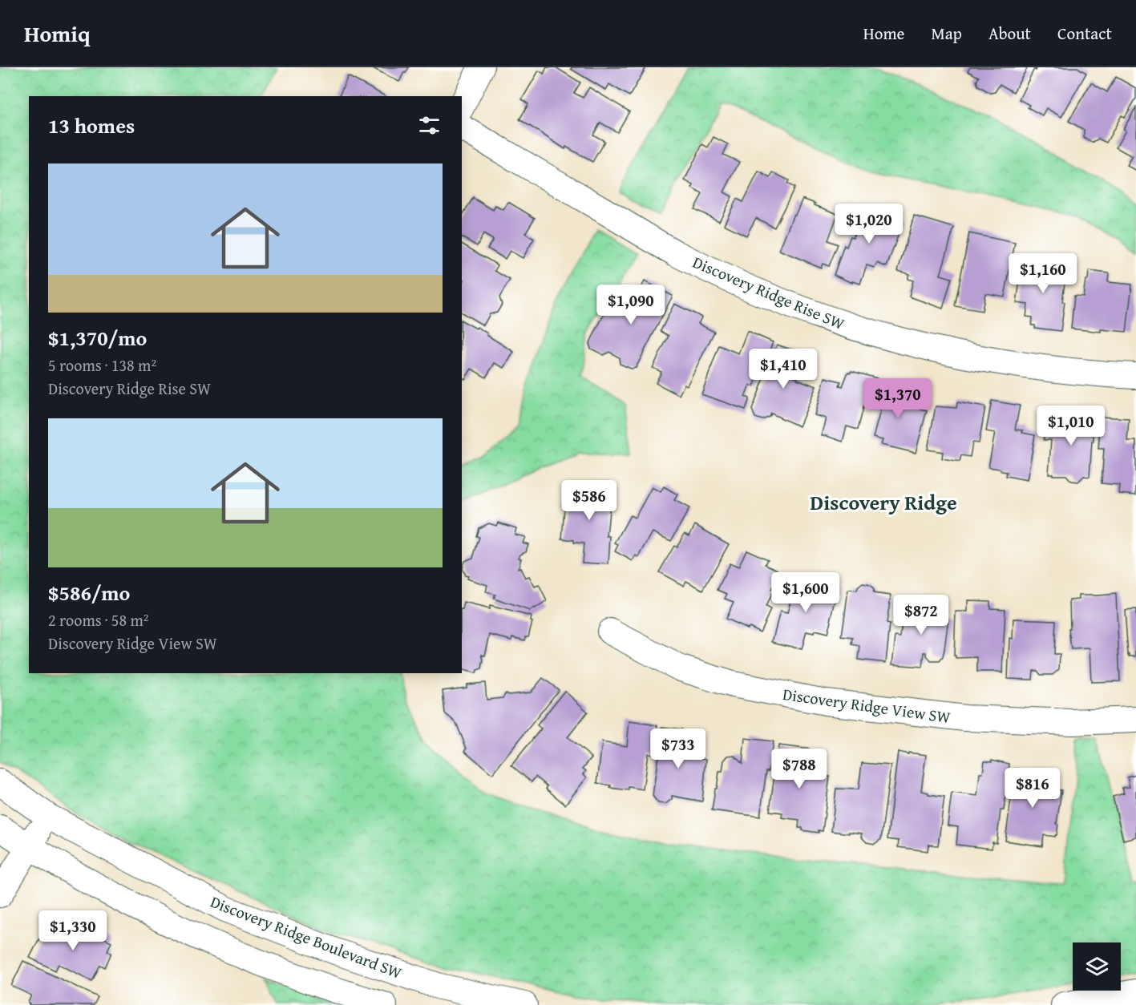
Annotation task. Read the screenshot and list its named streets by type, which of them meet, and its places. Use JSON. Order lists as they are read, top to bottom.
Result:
{
  "streets": {
    "street": ["Discovery Ridge Rise SW", "Discovery Ridge View SW", "Discovery Ridge Boulevard SW"]
  },
  "districts": ["Discovery Ridge"],
  "page": {
    "header": "Homiq",
    "nav": [
      "Home",
      "Map",
      "About",
      "Contact"
    ],
    "heading": "13 homes",
    "list": [
      {
        "name": "$1,370/mo",
        "note": "5 rooms · 138 m² · Discovery Ridge Rise SW"
      },
      {
        "name": "$586/mo",
        "note": "2 rooms · 58 m² · Discovery Ridge View SW"
      }
    ],
    "price": [
      "$1,020",
      "$1,160",
      "$1,090",
      "$1,410",
      "$1,370",
      "$1,010",
      "$586",
      "$1,600",
      "$872",
      "$733",
      "$788",
      "$816",
      "$1,330"
    ]
  }
}
